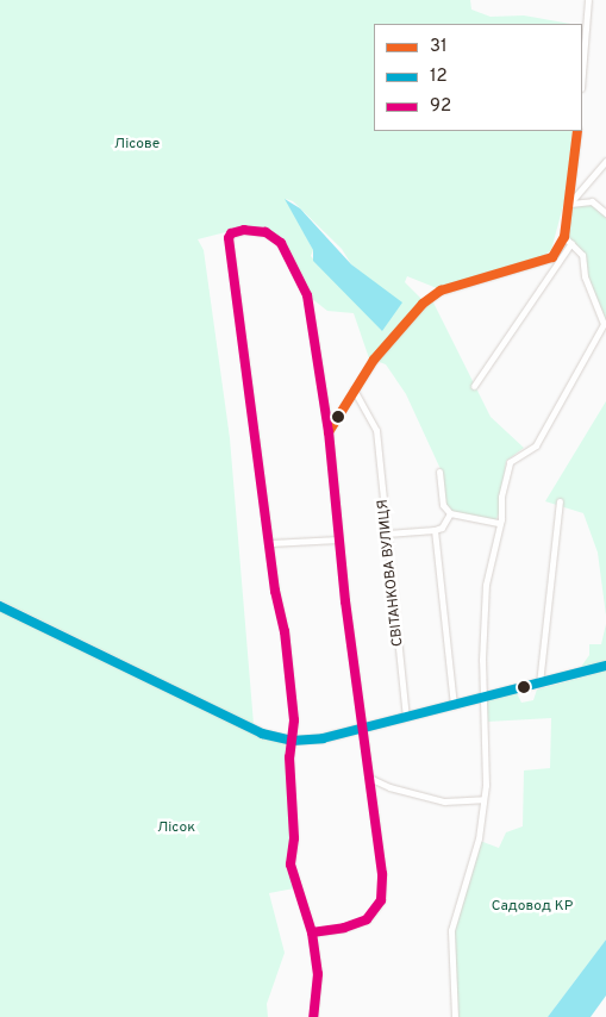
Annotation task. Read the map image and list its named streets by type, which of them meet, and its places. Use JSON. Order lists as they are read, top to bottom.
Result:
{
  "streets": {
    "street": ["СВІТАНКОВА ВУЛИЦЯ"]
  },
  "parks": ["Лісове", "Лісок", "Садовод КР"],
  "lines": ["transit line 31", "transit line 92", "transit line 12"],
  "legend": ["31", "12", "92"]
}
